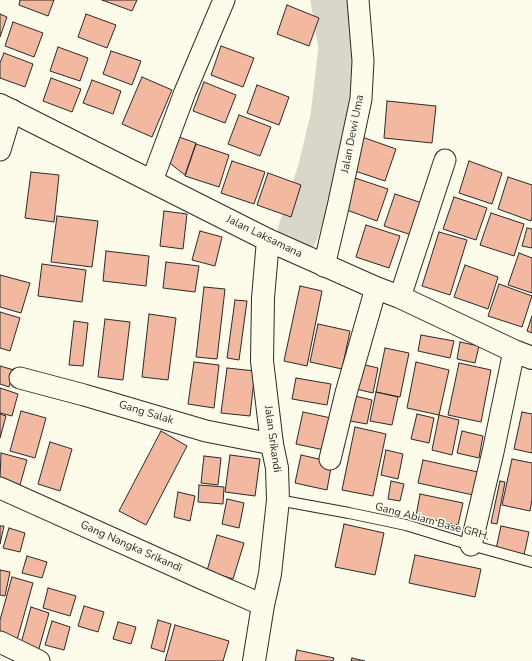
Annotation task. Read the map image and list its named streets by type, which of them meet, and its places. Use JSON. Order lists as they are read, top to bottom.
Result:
{
  "streets": {
    "main road": ["Jalan Laksamana", "Jalan Srikandi"],
    "street": ["Jalan Dewi Uma", "Gang Salak", "Gang Nangka Srikandi"],
    "lane": ["Gang Abiam Base GRH."]
  },
  "crossings": [
    ["Jalan Dewi Uma", "Jalan Laksamana"],
    ["Jalan Laksamana", "Jalan Srikandi"],
    ["Gang Salak", "Jalan Srikandi"],
    ["Jalan Srikandi", "Gang Abiam Base GRH."],
    ["Jalan Srikandi", "Gang Nangka Srikandi"]
  ]
}
